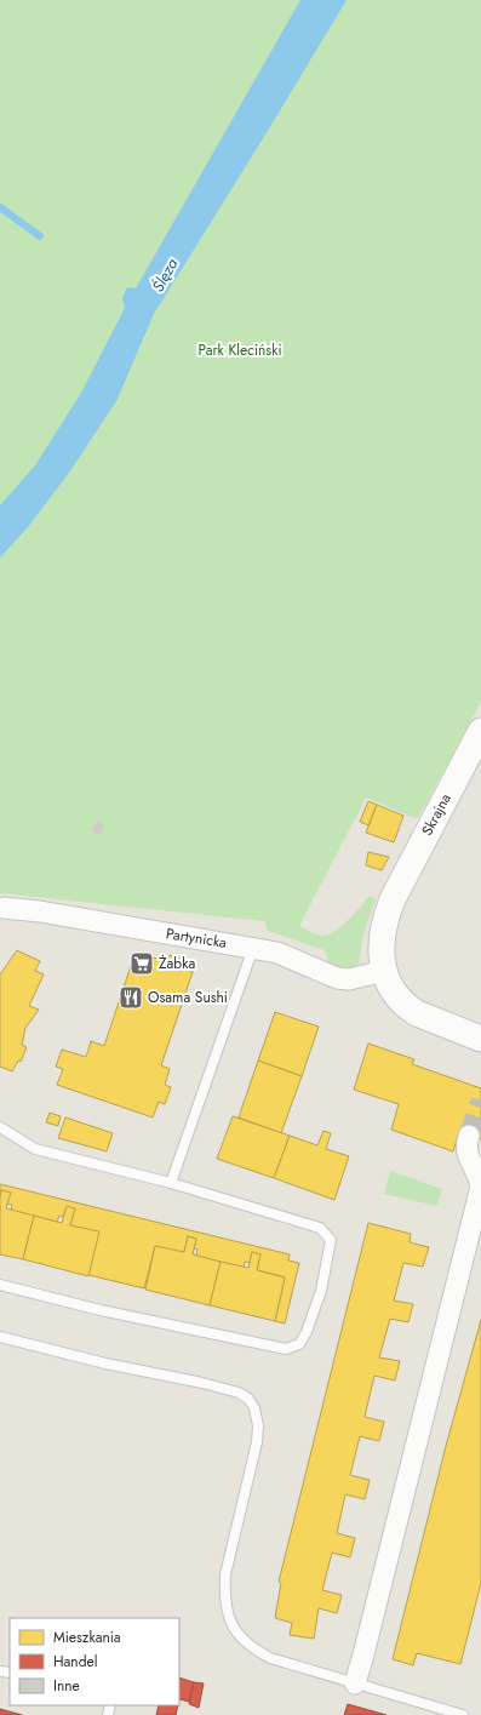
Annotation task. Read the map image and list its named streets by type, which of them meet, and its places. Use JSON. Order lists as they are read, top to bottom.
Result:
{
  "streets": {
    "street": ["Skrajna", "Partynicka"]
  },
  "crossings": [
    ["Skrajna", "Partynicka"]
  ],
  "water": ["Ślęza"],
  "parks": ["Park Kleciński"],
  "places": {
    "supermarket": ["Żabka"],
    "restaurant": ["Osama Sushi"]
  },
  "legend": ["Mieszkania", "Handel", "Inne"]
}
